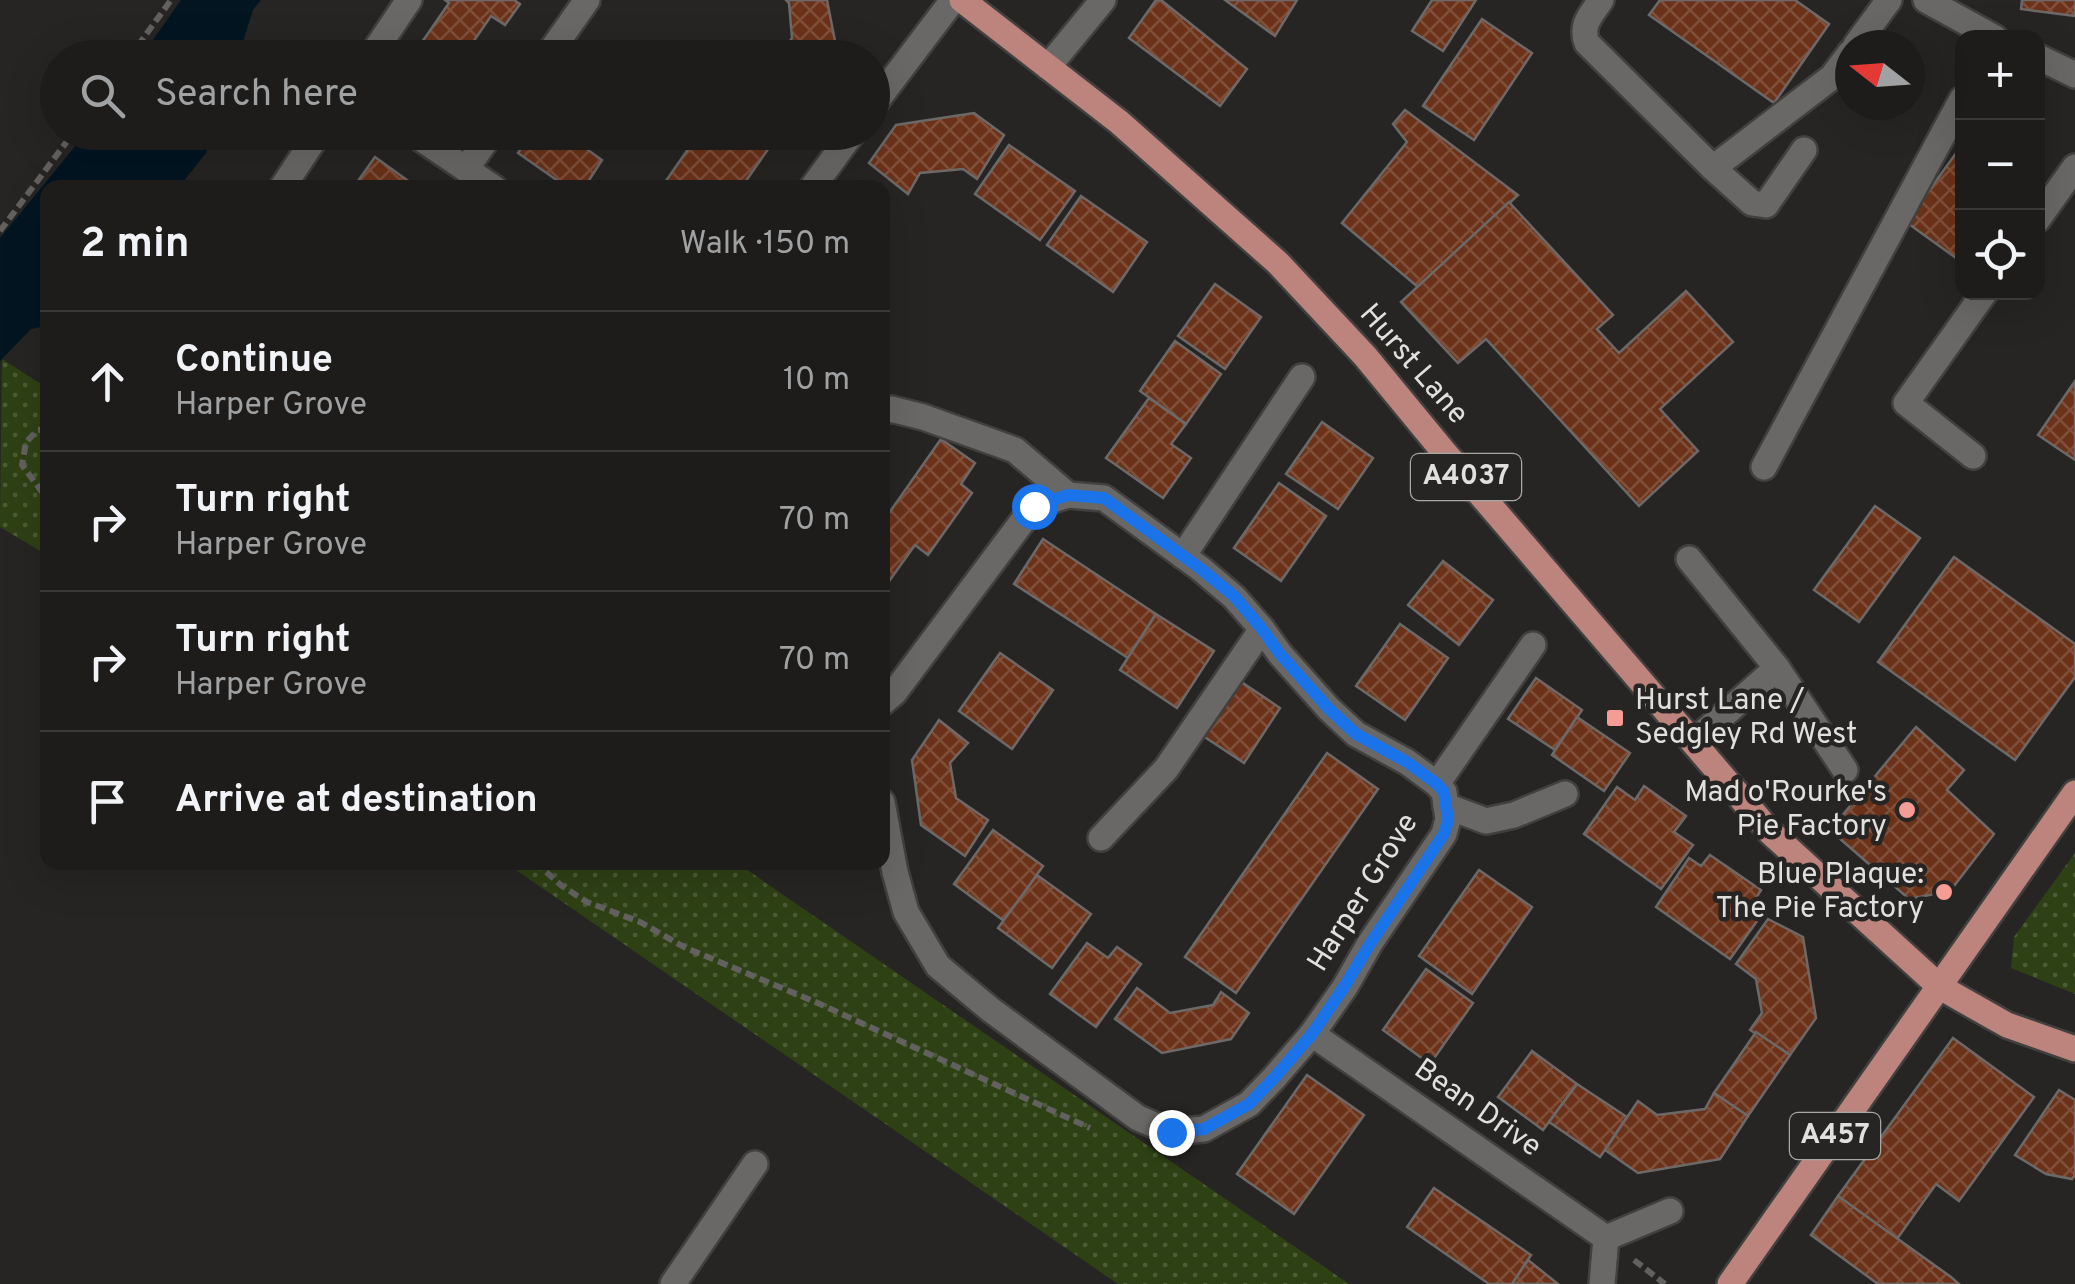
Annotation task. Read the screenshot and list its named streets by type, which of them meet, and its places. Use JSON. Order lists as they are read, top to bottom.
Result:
{
  "streets": {
    "main road": ["Hurst Lane", "A4037", "A457"],
    "street": ["Harper Grove", "Bean Drive"]
  },
  "crossings": [
    ["Hurst Lane", "A4037"],
    ["Hurst Lane", "A457"],
    ["A4037", "A457"],
    ["Harper Grove", "Bean Drive"]
  ],
  "places": {
    "transit": ["Hurst Lane / Sedgley Rd West"],
    "other": ["Mad o'Rourke's Pie Factory", "Blue Plaque: The Pie Factory"]
  },
  "north": "left",
  "page": {
    "map_buttons": ["+", "−"],
    "search": "Search here",
    "heading": ["2 min", "Walk · 150 m"],
    "list": [
      ["Continue", "Harper Grove", "10 m"],
      ["Turn right", "Harper Grove", "70 m"],
      ["Turn right", "Harper Grove", "70 m"],
      "Arrive at destination"
    ]
  }
}
